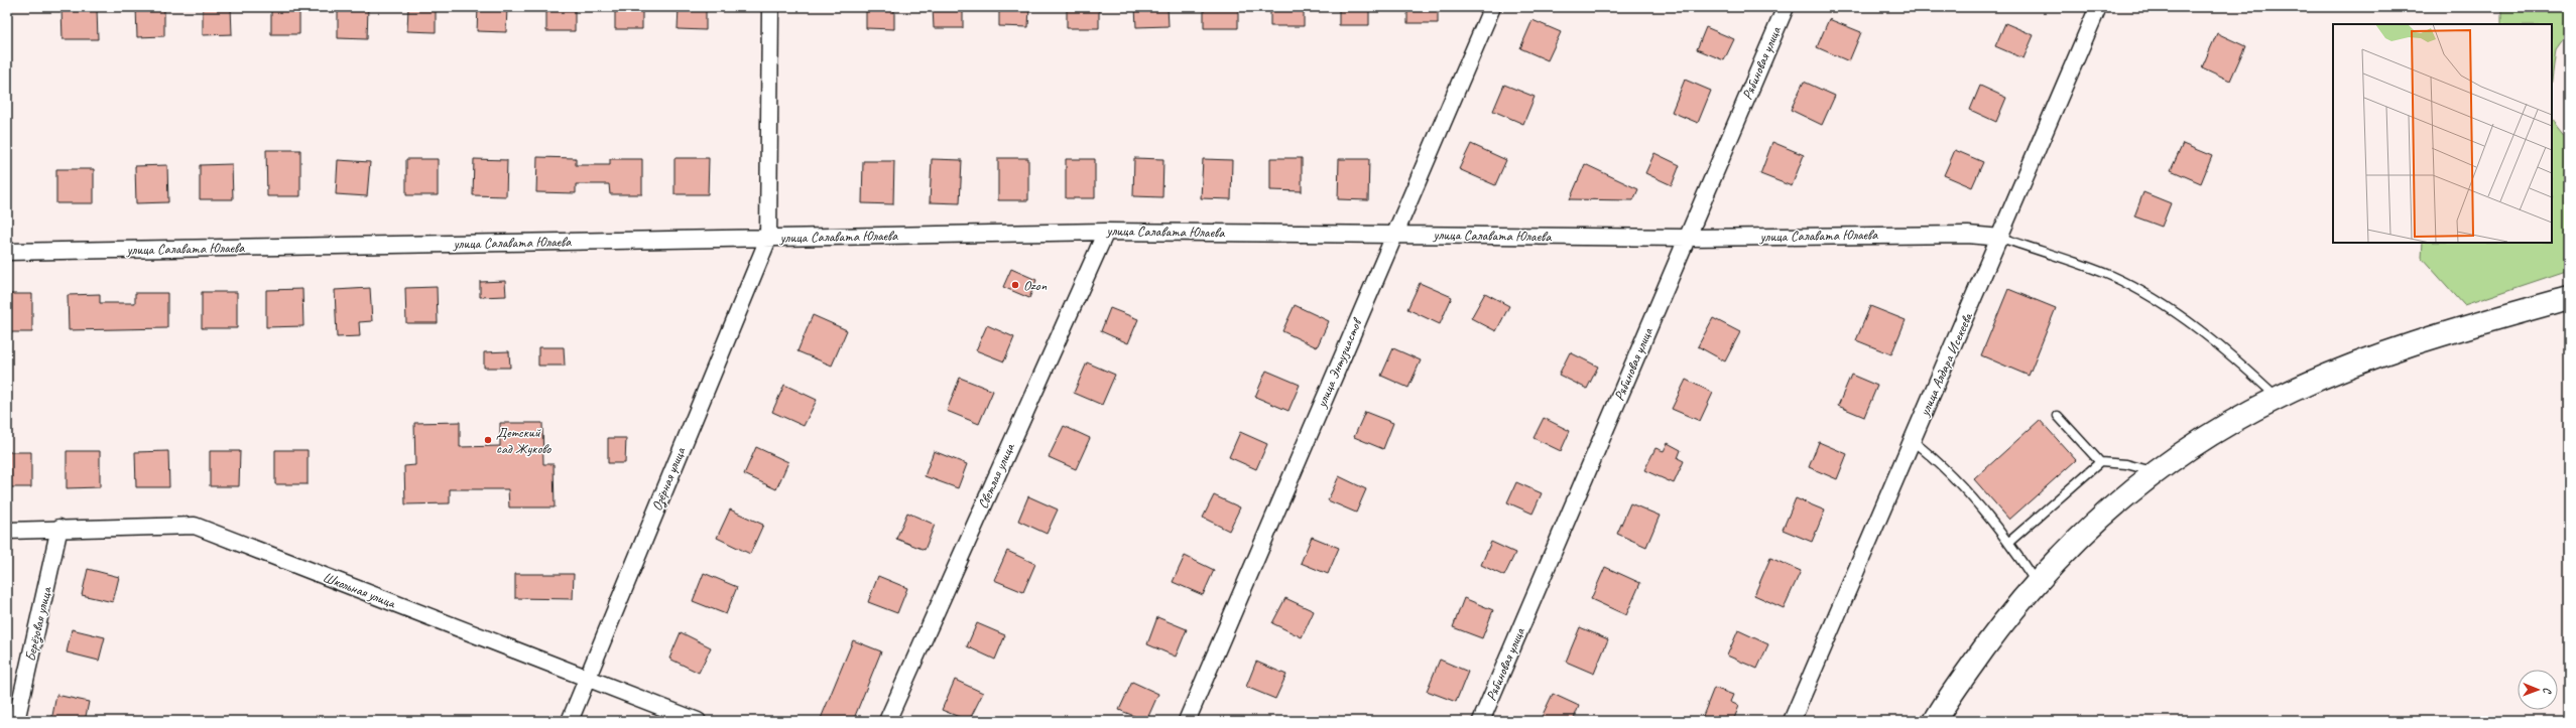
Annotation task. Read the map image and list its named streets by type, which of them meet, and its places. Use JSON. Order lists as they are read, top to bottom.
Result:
{
  "streets": {
    "street": [
      "Рябиновая улица",
      "улица Салавата Юлаева",
      "улица Энтузиастов",
      "улица Алдара Исекеева",
      "Светлая улица",
      "Озёрная улица",
      "Школьная улица",
      "Берёзовая улица"
    ]
  },
  "crossings": [
    ["Рябиновая улица", "улица Салавата Юлаева"],
    ["улица Салавата Юлаева", "улица Энтузиастов"],
    ["улица Салавата Юлаева", "улица Алдара Исекеева"],
    ["улица Салавата Юлаева", "Светлая улица"],
    ["улица Салавата Юлаева", "Озёрная улица"],
    ["Озёрная улица", "Школьная улица"],
    ["Школьная улица", "Берёзовая улица"]
  ],
  "places": ["Ozon", "Детский сад Жуково"],
  "north": "right"
}
